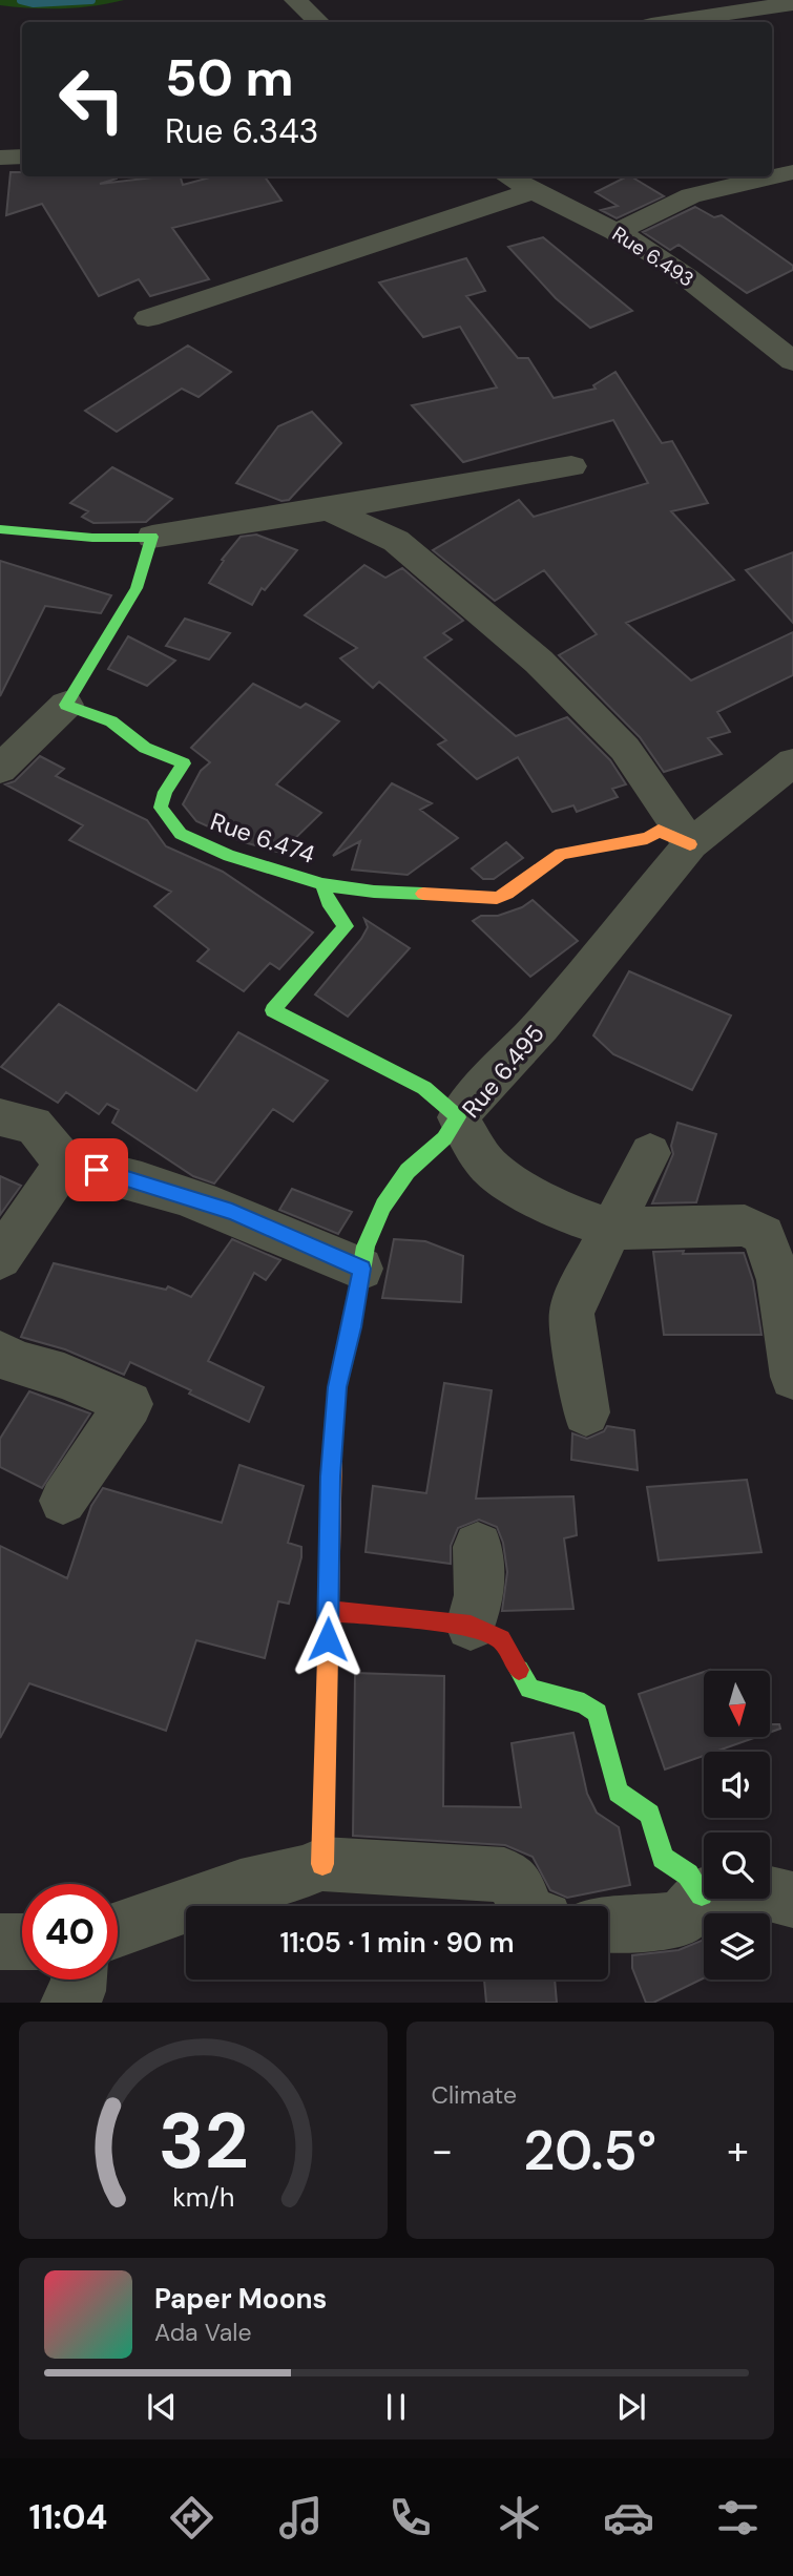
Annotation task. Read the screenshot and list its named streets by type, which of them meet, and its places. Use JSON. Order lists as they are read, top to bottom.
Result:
{
  "streets": {
    "street": ["Rue 6.493", "Rue 6.474", "Rue 6.495"]
  },
  "crossings": [
    ["Rue 6.474", "Rue 6.495"]
  ],
  "north": "bottom",
  "page": {
    "turn": ["50 m", "Rue 6.343"],
    "limit": "40",
    "trip": "11:05 · 1 min · 90 m",
    "tile": "Climate",
    "heat": ["−", "20.5°", "+"],
    "song": ["Paper Moons", "Ada Vale"],
    "tabs": "11:04",
    "gauge": ["32", "km/h"]
  }
}
